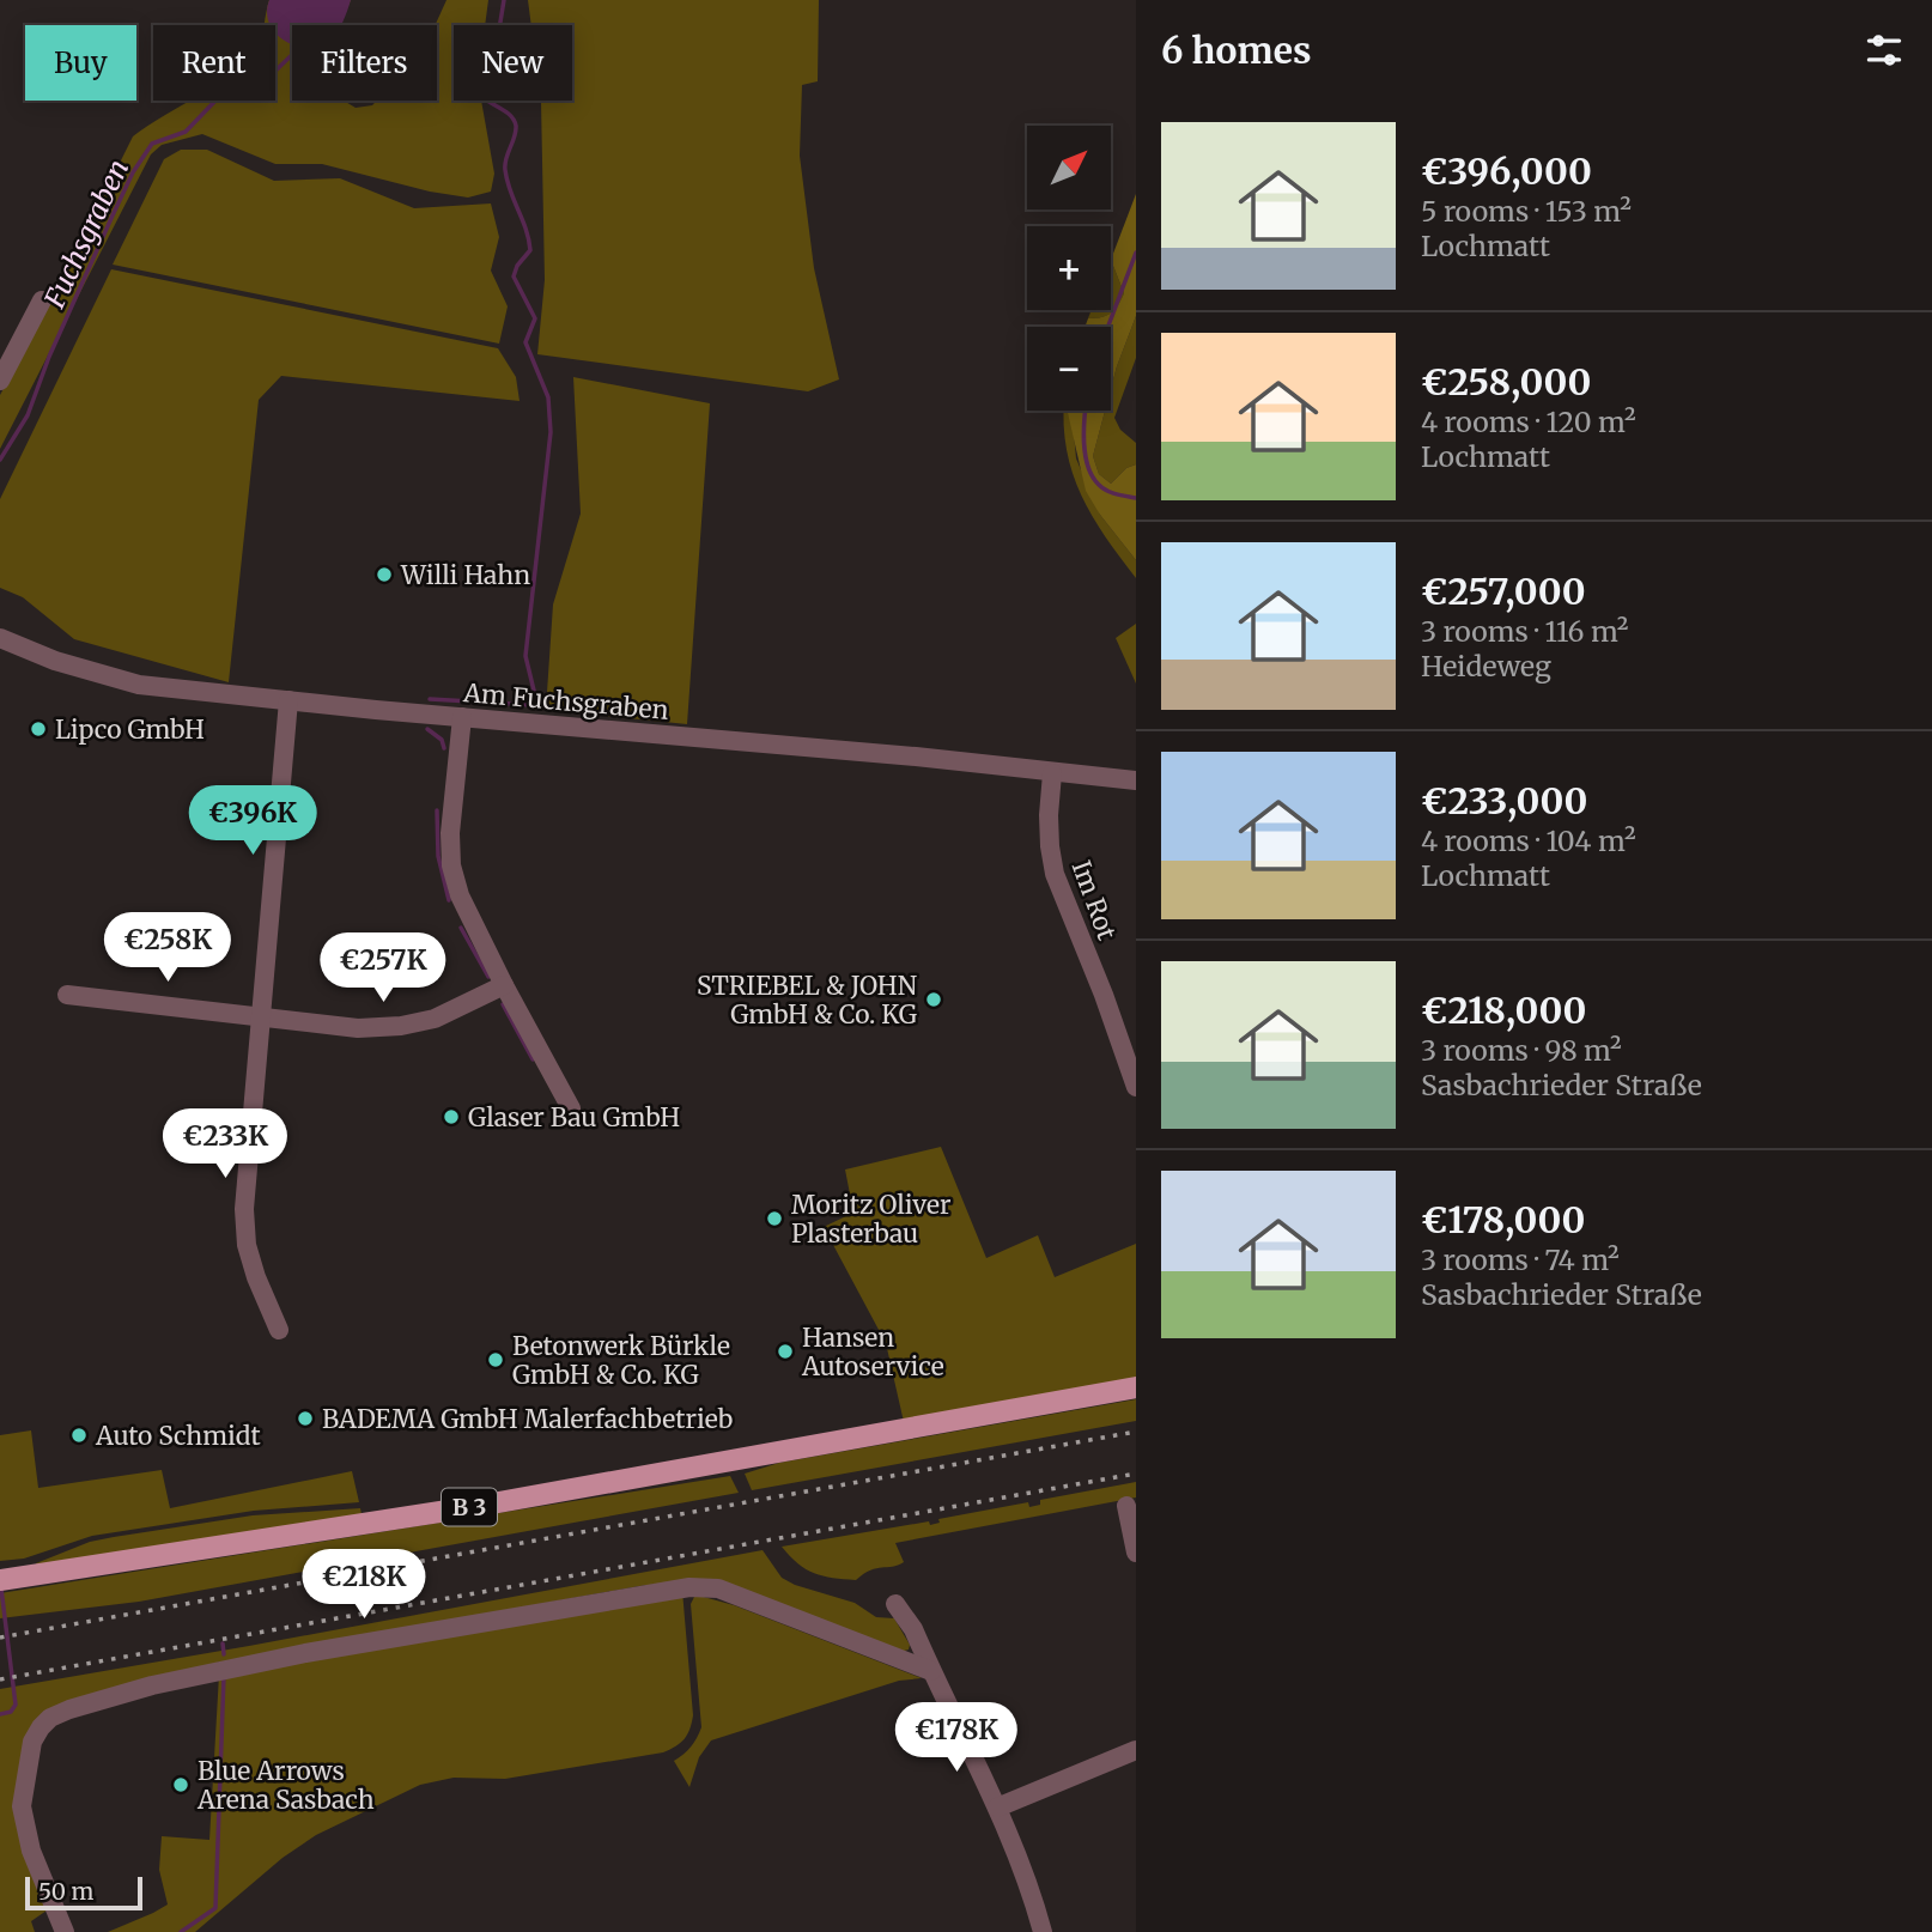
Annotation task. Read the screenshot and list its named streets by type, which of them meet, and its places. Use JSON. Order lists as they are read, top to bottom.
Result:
{
  "streets": {
    "main road": ["B 3"],
    "street": ["Am Fuchsgraben", "Im Rot"]
  },
  "crossings": [
    ["Am Fuchsgraben", "Im Rot"]
  ],
  "water": ["Fuchsgraben"],
  "places": [
    "Willi Hahn",
    "Lipco GmbH",
    "STRIEBEL & JOHN GmbH & Co. KG",
    "Glaser Bau GmbH",
    "Moritz Oliver Plasterbau",
    "Hansen Autoservice",
    "Betonwerk Bürkle GmbH & Co. KG",
    "BADEMA GmbH Malerfachbetrieb",
    "Auto Schmidt",
    "Blue Arrows Arena Sasbach"
  ],
  "scale_bar": "50 m",
  "north": "top right",
  "page": {
    "heading": "6 homes",
    "chip": [
      "Buy",
      "Rent",
      "Filters",
      "New"
    ],
    "list": [
      {
        "name": "€396,000",
        "note": "5 rooms · 153 m² · Lochmatt"
      },
      {
        "name": "€258,000",
        "note": "4 rooms · 120 m² · Lochmatt"
      },
      {
        "name": "€257,000",
        "note": "3 rooms · 116 m² · Heideweg"
      },
      {
        "name": "€233,000",
        "note": "4 rooms · 104 m² · Lochmatt"
      },
      {
        "name": "€218,000",
        "note": "3 rooms · 98 m² · Sasbachrieder Straße"
      },
      {
        "name": "€178,000",
        "note": "3 rooms · 74 m² · Sasbachrieder Straße"
      }
    ],
    "map_buttons": ["+", "−"],
    "price": [
      "€396K",
      "€258K",
      "€257K",
      "€233K",
      "€218K",
      "€178K"
    ],
    "scale": "50 m"
  }
}
